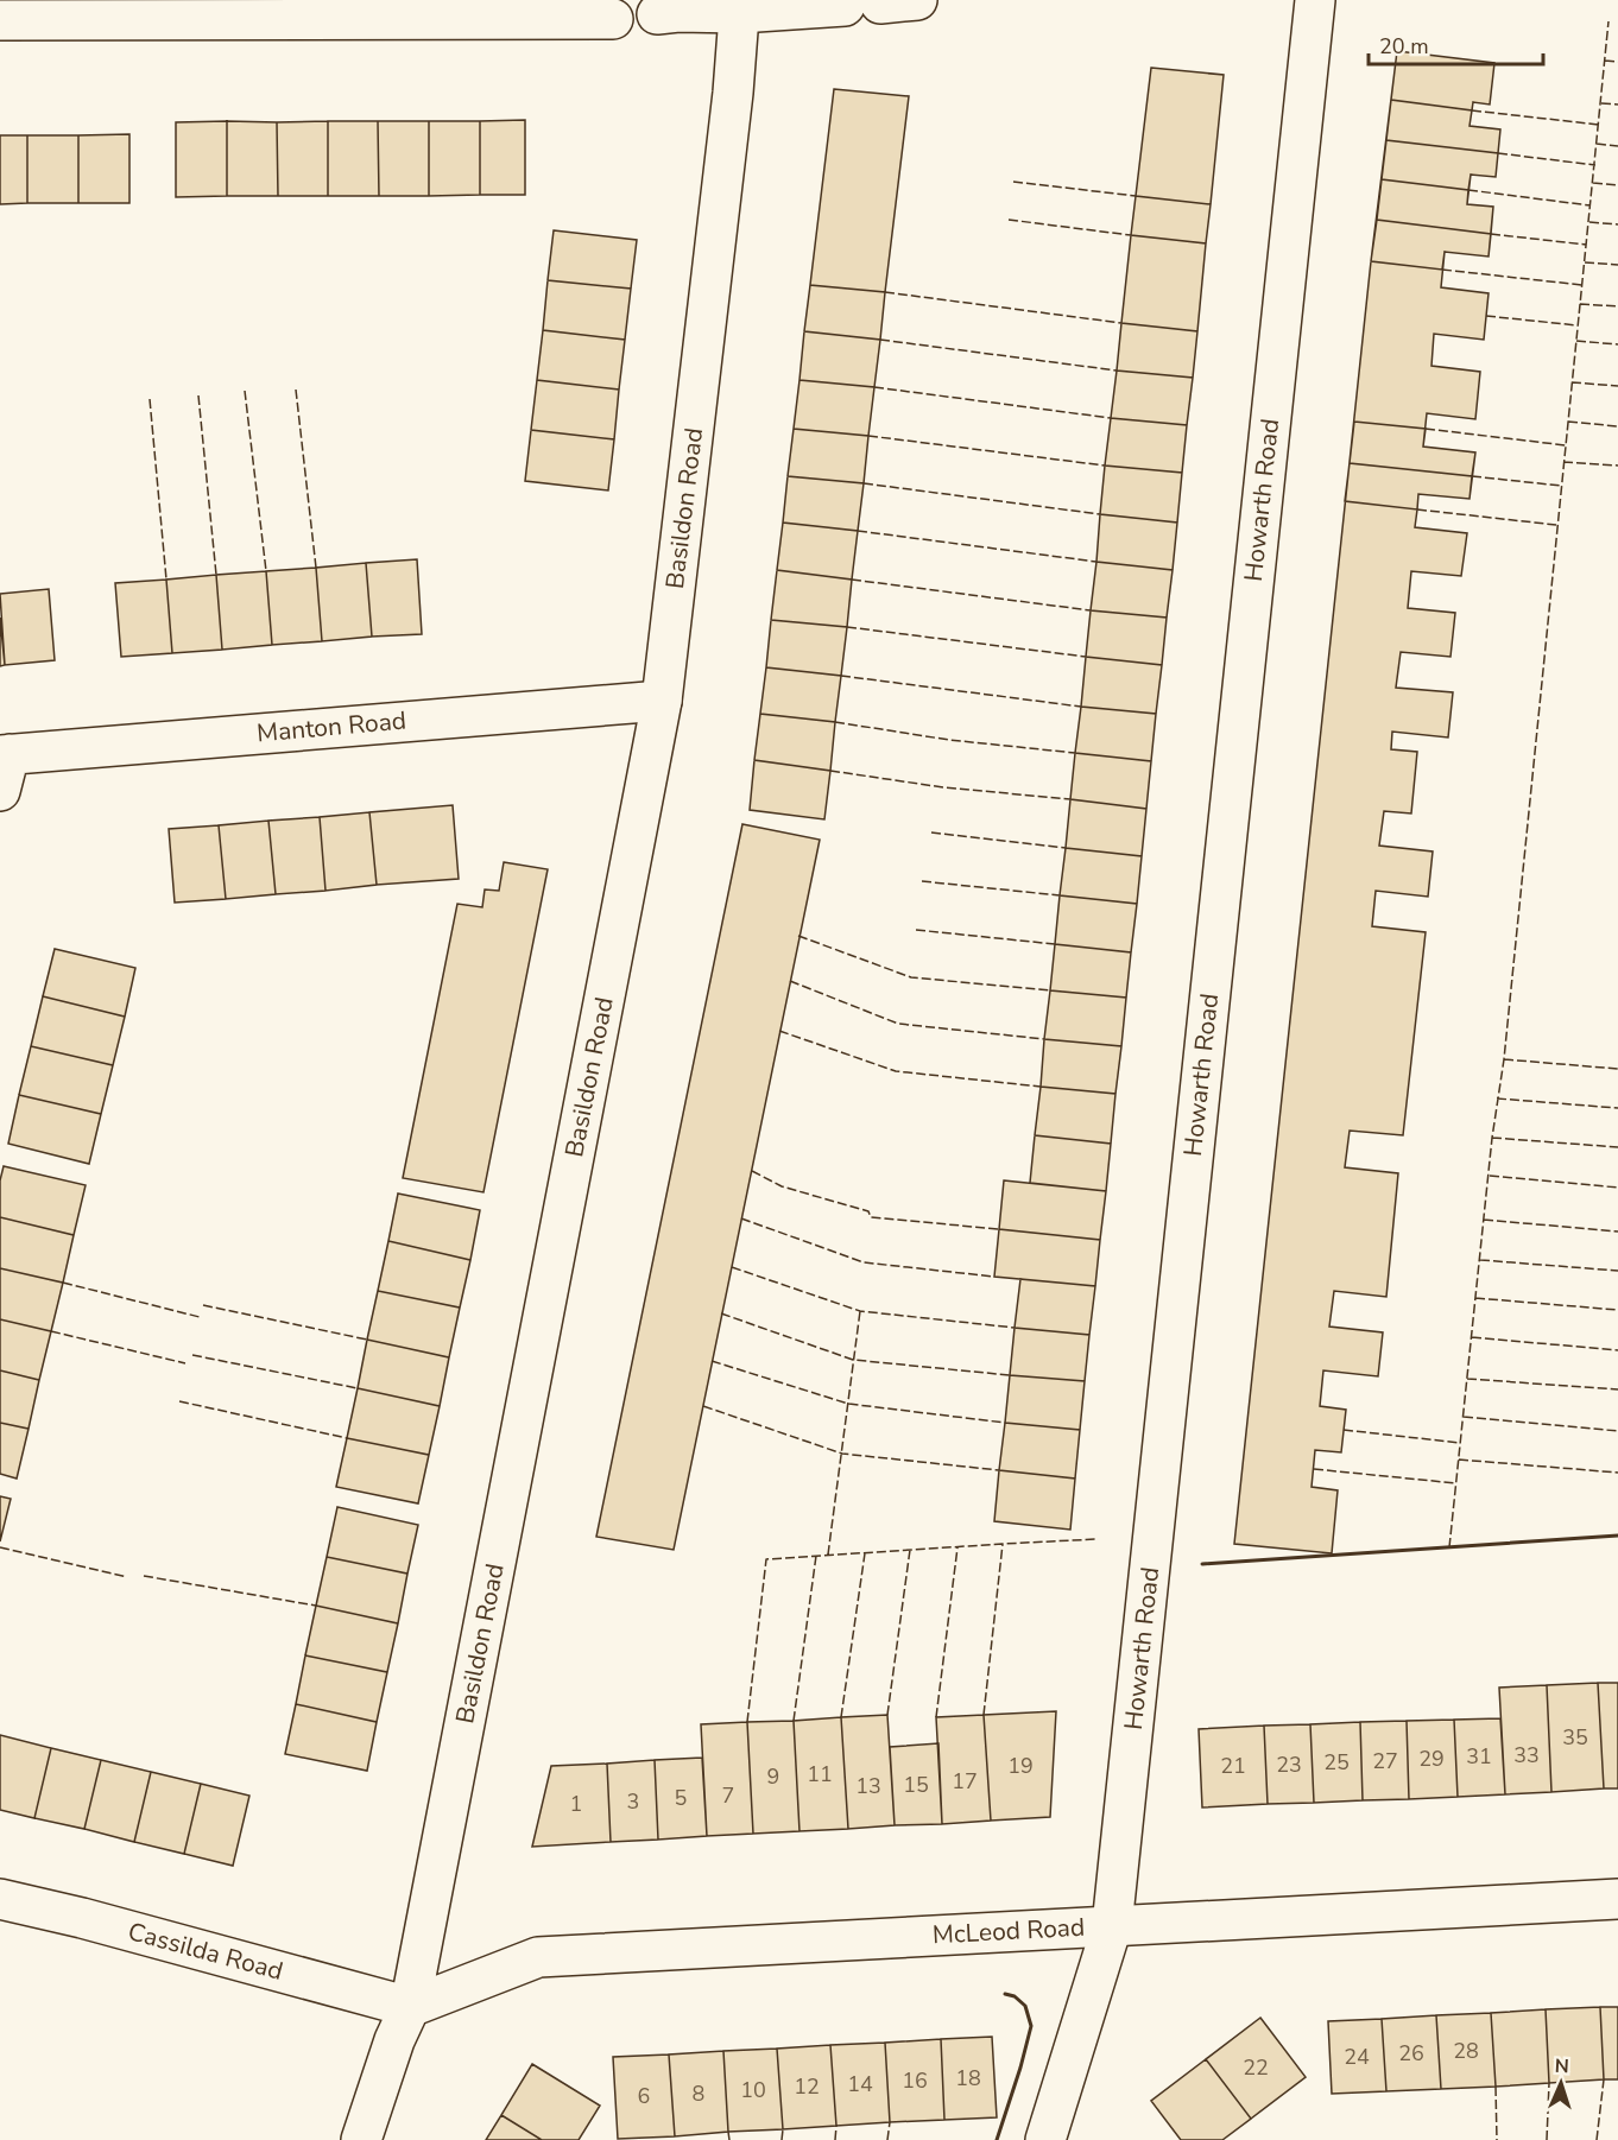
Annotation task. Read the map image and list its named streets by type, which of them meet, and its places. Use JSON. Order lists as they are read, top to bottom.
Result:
{
  "streets": {
    "street": [
      "Howarth Road",
      "Basildon Road",
      "Manton Road",
      "McLeod Road",
      "Cassilda Road"
    ]
  },
  "crossings": [
    ["Howarth Road", "McLeod Road"],
    ["Basildon Road", "Manton Road"],
    ["Basildon Road", "McLeod Road"],
    ["Basildon Road", "Cassilda Road"],
    ["McLeod Road", "Cassilda Road"]
  ],
  "house_numbers": [
    "35",
    "33",
    "31",
    "29",
    "27",
    "25",
    "23",
    "19",
    "21",
    "11",
    "9",
    "17",
    "15",
    "13",
    "7",
    "5",
    "3",
    "1",
    "28",
    "26",
    "24",
    "22",
    "18",
    "16",
    "14",
    "12",
    "10",
    "8",
    "6"
  ],
  "scale_bar": "20 m",
  "north": "top"
}
